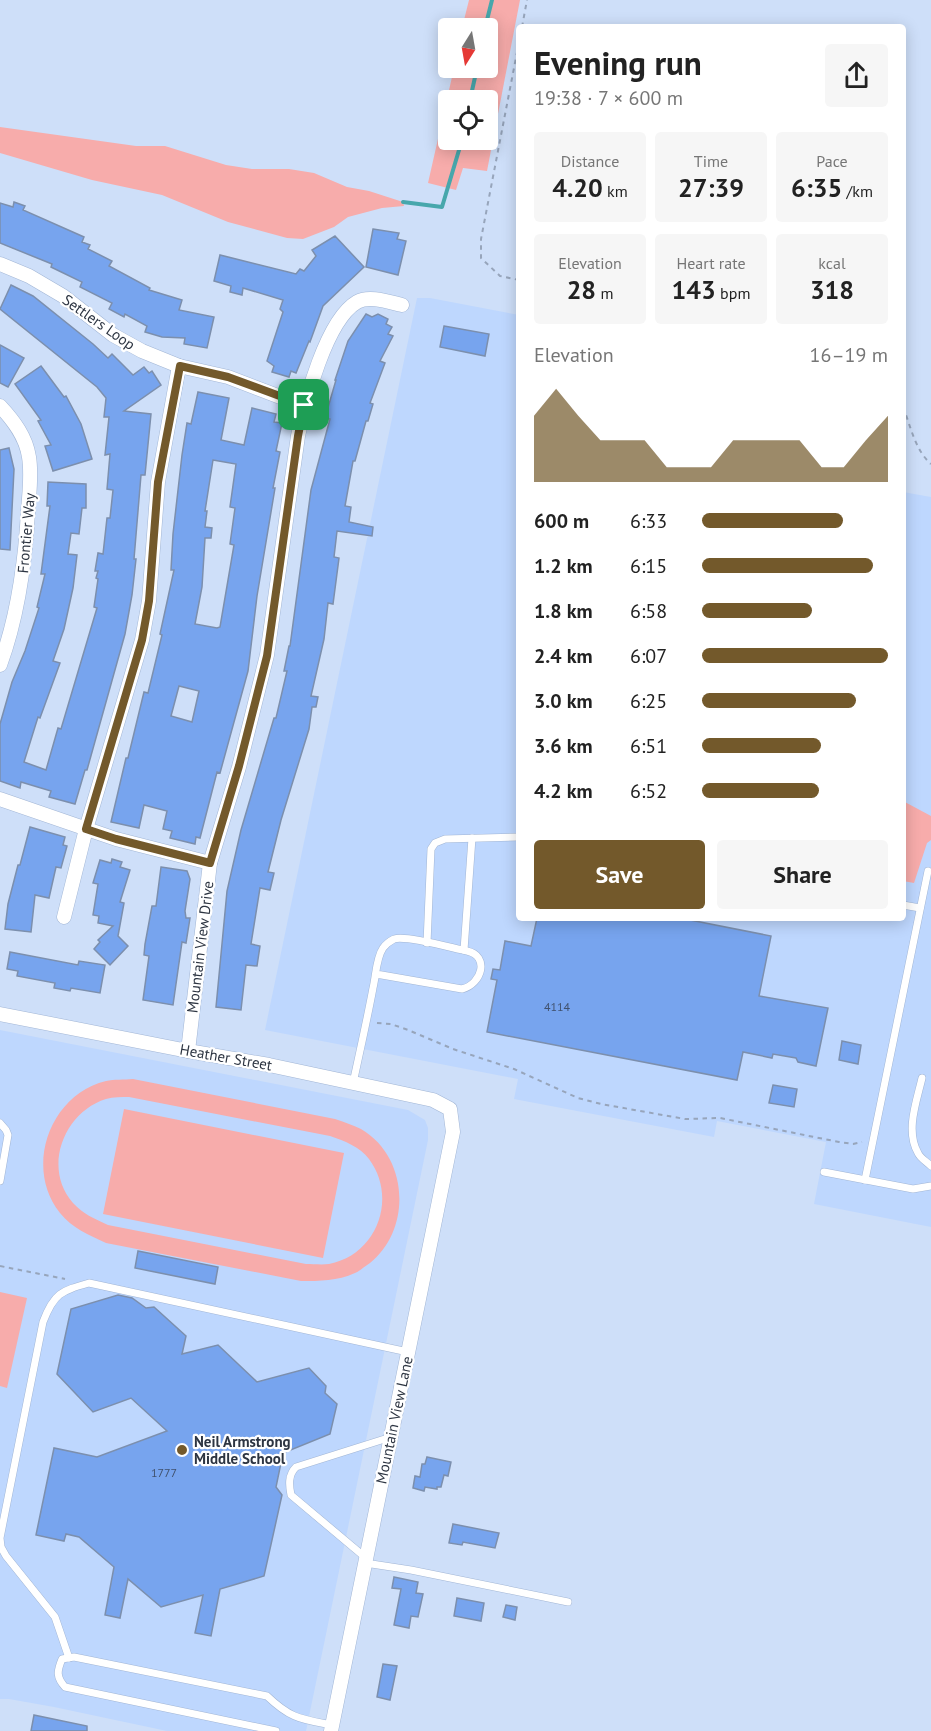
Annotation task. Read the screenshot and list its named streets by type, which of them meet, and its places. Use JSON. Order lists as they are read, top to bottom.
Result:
{
  "streets": {
    "street": [
      "Settlers Loop",
      "Frontier Way",
      "Mountain View Drive",
      "Heather Street",
      "Mountain View Lane"
    ]
  },
  "crossings": [
    ["Settlers Loop", "Mountain View Drive"],
    ["Mountain View Drive", "Heather Street"],
    ["Heather Street", "Mountain View Lane"]
  ],
  "places": ["Neil Armstrong Middle School"],
  "house_numbers": ["4114", "1777"],
  "north": "bottom",
  "page": {
    "heading": ["Evening run", "19:38 · 7 × 600 m"],
    "stats": [
      ["Distance", "4.20 km"],
      ["Time", "27:39"],
      ["Pace", "6:35 /km"],
      ["Elevation", "28 m"],
      ["Heart rate", "143 bpm"],
      ["kcal", "318"]
    ],
    "chart": ["Elevation", "16–19 m"],
    "list": [
      {
        "name": "600 m",
        "note": "6:33"
      },
      {
        "name": "1.2 km",
        "note": "6:15"
      },
      {
        "name": "1.8 km",
        "note": "6:58"
      },
      {
        "name": "2.4 km",
        "note": "6:07"
      },
      {
        "name": "3.0 km",
        "note": "6:25"
      },
      {
        "name": "3.6 km",
        "note": "6:51"
      },
      {
        "name": "4.2 km",
        "note": "6:52"
      }
    ],
    "buttons": ["Save", "Share"]
  }
}
